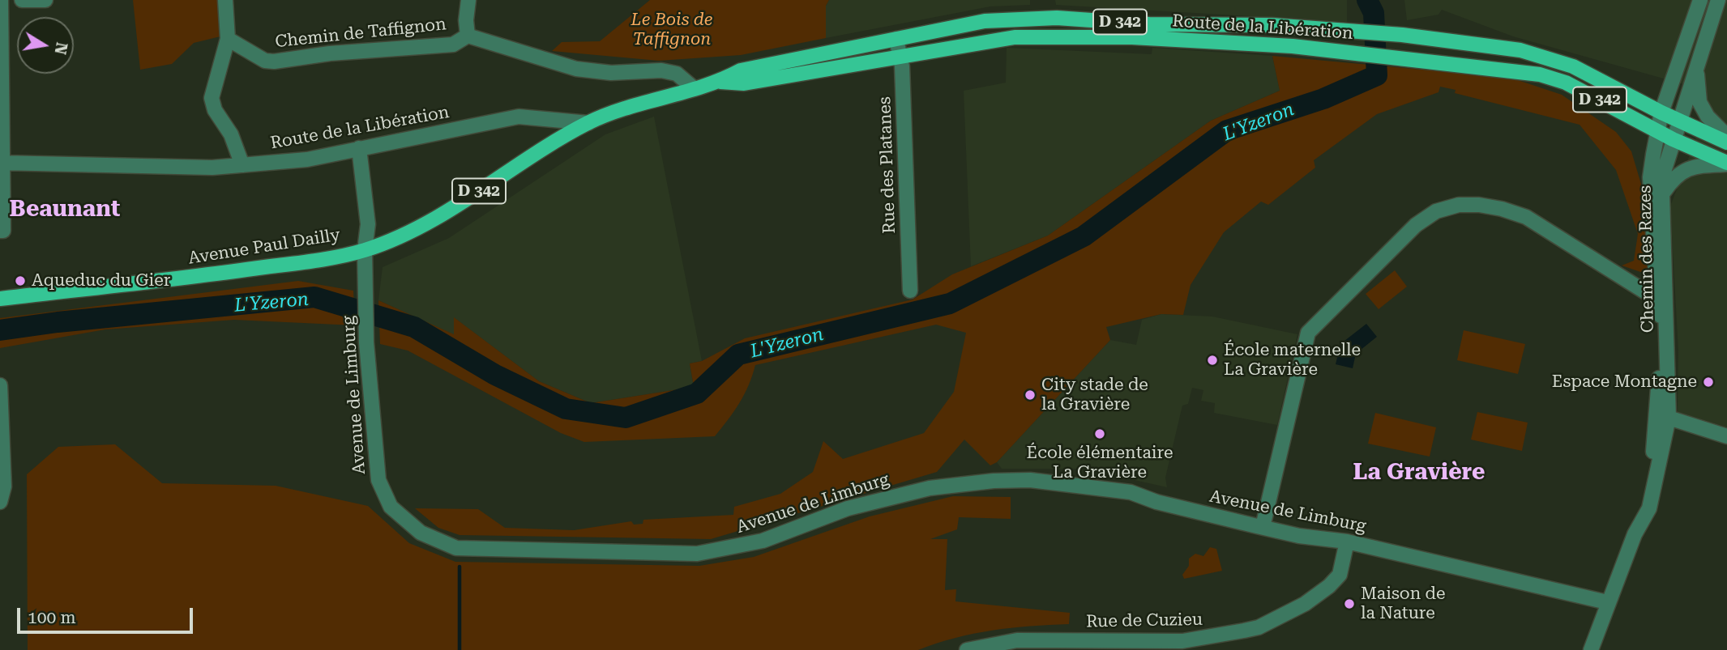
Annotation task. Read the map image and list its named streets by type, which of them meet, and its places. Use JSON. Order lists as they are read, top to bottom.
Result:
{
  "streets": {
    "main road": ["D 342", "Route de la Libération", "Avenue Paul Dailly"],
    "street": [
      "Chemin de Taffignon",
      "Rue des Platanes",
      "Chemin des Razes",
      "Avenue de Limburg",
      "Rue de Cuzieu"
    ]
  },
  "crossings": [
    ["D 342", "Route de la Libération"],
    ["D 342", "Chemin des Razes"],
    ["Route de la Libération", "Chemin de Taffignon"],
    ["Route de la Libération", "Rue des Platanes"],
    ["Route de la Libération", "Avenue Paul Dailly"],
    ["Route de la Libération", "Chemin des Razes"],
    ["Route de la Libération", "Avenue de Limburg"],
    ["Avenue Paul Dailly", "Avenue de Limburg"],
    ["Chemin des Razes", "Avenue de Limburg"],
    ["Avenue de Limburg", "Rue de Cuzieu"]
  ],
  "districts": ["Beaunant", "La Gravière"],
  "water": ["L'Yzeron"],
  "parks": ["Le Bois de Taffignon"],
  "places": [
    "Aqueduc du Gier",
    "École maternelle La Gravière",
    "Espace Montagne",
    "City stade de la Gravière",
    "École élémentaire La Gravière",
    "Maison de la Nature"
  ],
  "scale_bar": "100 m",
  "north": "right"
}
